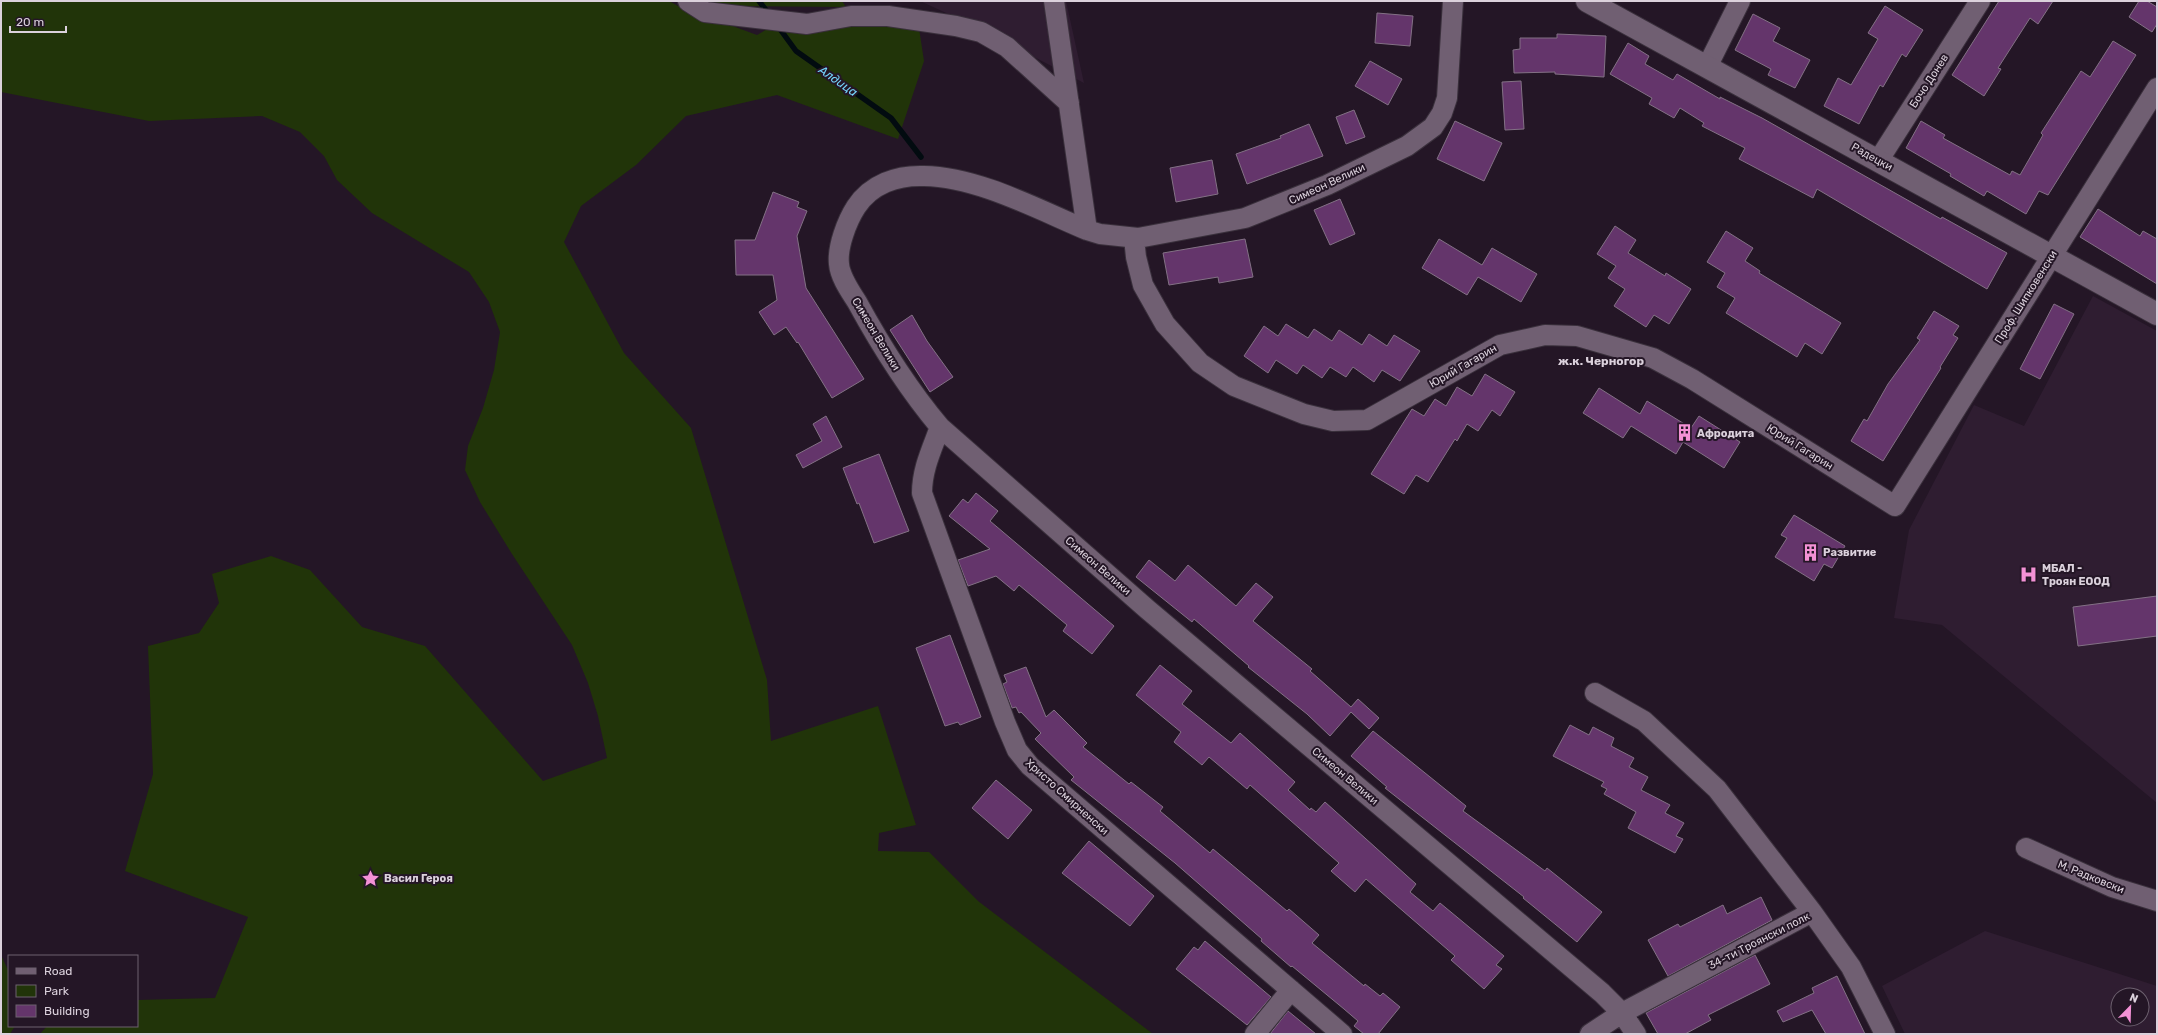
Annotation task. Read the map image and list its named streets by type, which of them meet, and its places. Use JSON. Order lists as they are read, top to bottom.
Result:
{
  "streets": {
    "street": [
      "Бочо Донев",
      "Радецки",
      "Симеон Велики",
      "Проф. Шипковенски",
      "Юрий Гагарин",
      "Христо Смирненски",
      "М. Радковски",
      "34-ти Троянски полк"
    ]
  },
  "crossings": [
    ["Бочо Донев", "Радецки"],
    ["Радецки", "Проф. Шипковенски"],
    ["Симеон Велики", "Юрий Гагарин"],
    ["Симеон Велики", "Христо Смирненски"],
    ["Симеон Велики", "34-ти Троянски полк"],
    ["Проф. Шипковенски", "Юрий Гагарин"]
  ],
  "districts": ["ж.к. Черногор"],
  "water": ["Алдица"],
  "places": {
    "building": ["Афродита", "Развитие"],
    "hospital": ["МБАЛ - Троян ЕООД"],
    "place": ["Васил Героя"]
  },
  "legend": ["Road", "Park", "Building"],
  "scale_bar": "20 m",
  "north": "top right"
}
